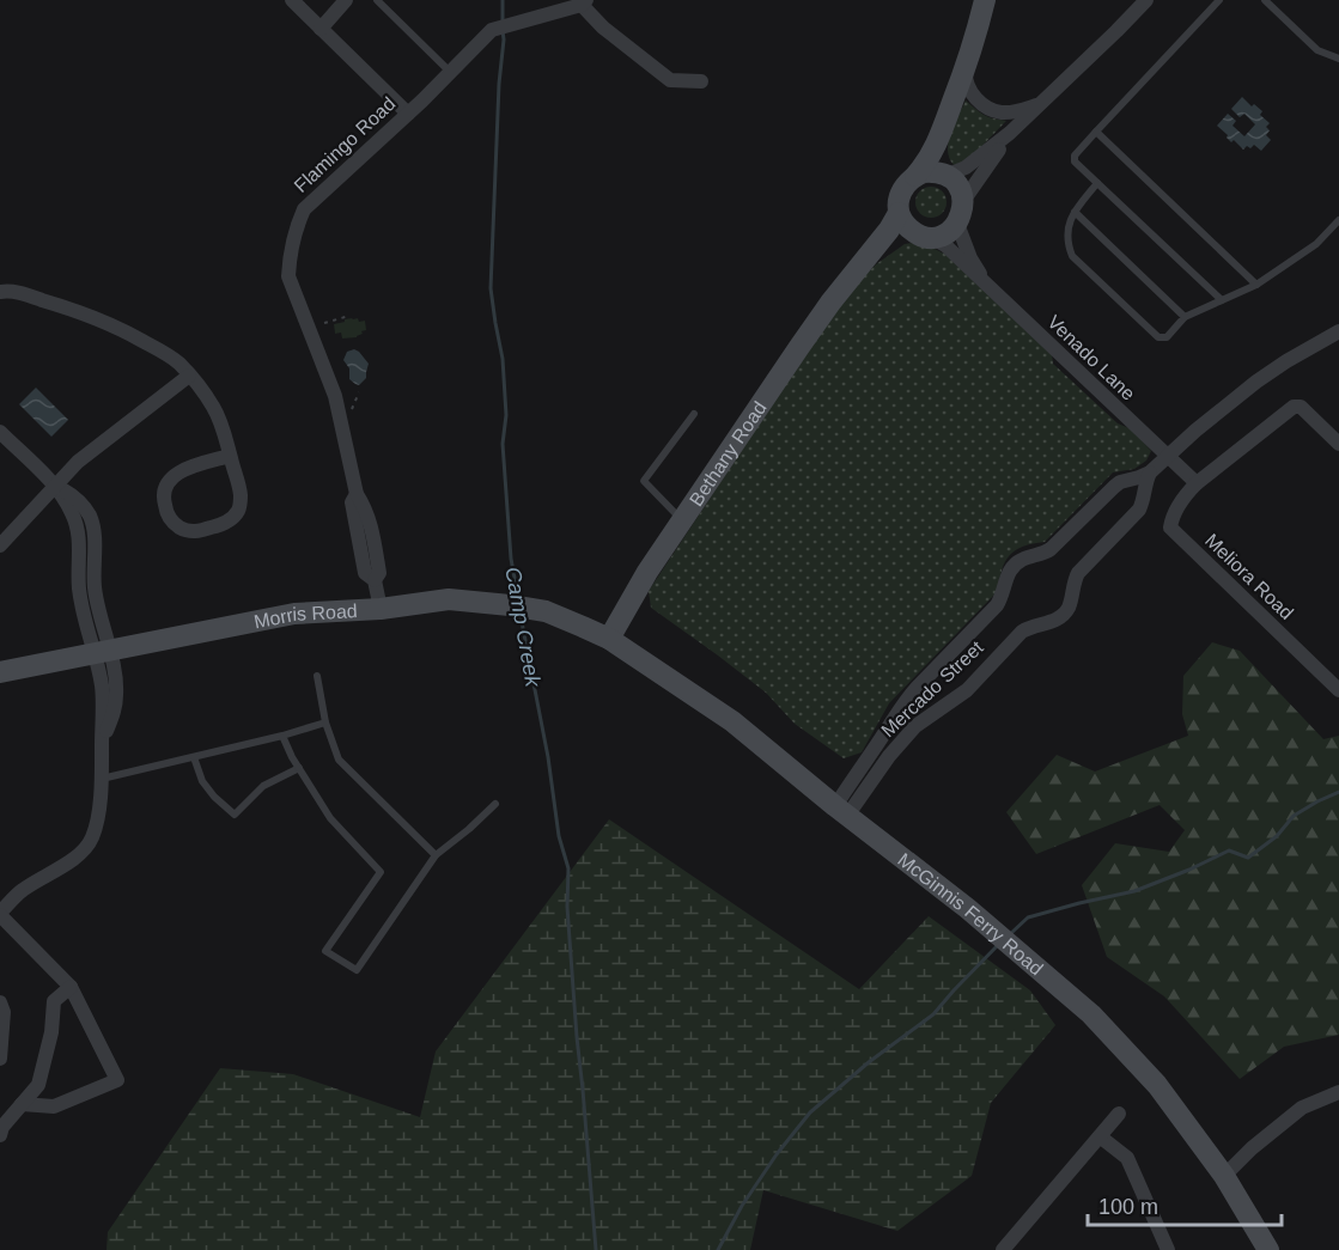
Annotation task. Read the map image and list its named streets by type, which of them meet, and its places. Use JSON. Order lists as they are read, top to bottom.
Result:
{
  "streets": {
    "street": [
      "Flamingo Road",
      "Venado Lane",
      "Bethany Road",
      "Meliora Road",
      "Morris Road",
      "Mercado Street",
      "McGinnis Ferry Road"
    ]
  },
  "crossings": [
    ["Flamingo Road", "Morris Road"],
    ["Venado Lane", "Bethany Road"],
    ["Venado Lane", "Mercado Street"],
    ["Bethany Road", "Morris Road"],
    ["Bethany Road", "McGinnis Ferry Road"],
    ["Morris Road", "McGinnis Ferry Road"],
    ["Mercado Street", "McGinnis Ferry Road"]
  ],
  "water": ["Camp Creek"],
  "scale_bar": "100 m"
}
